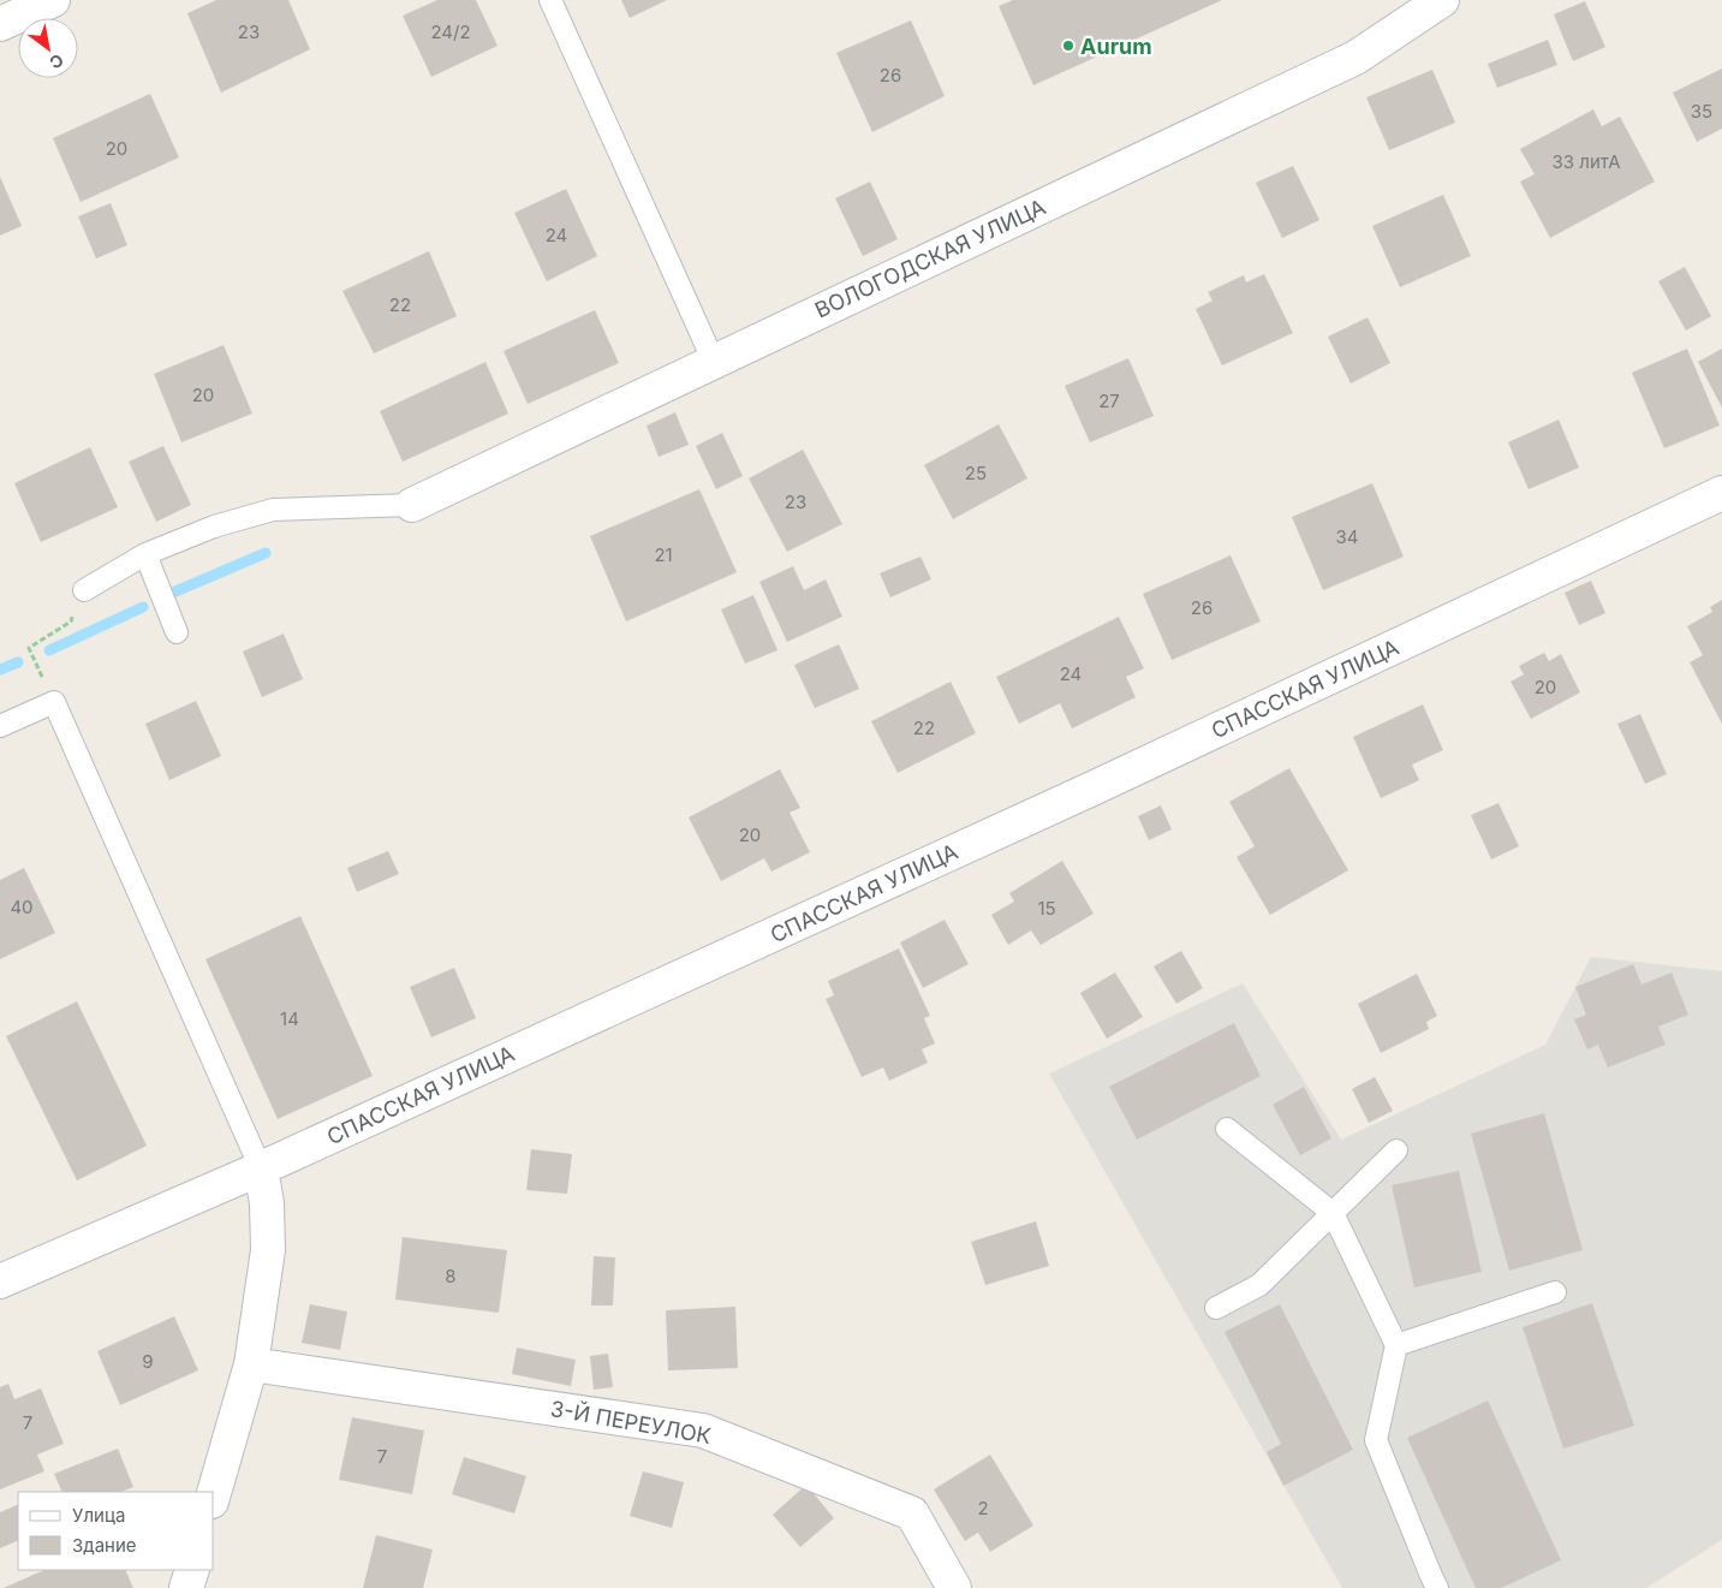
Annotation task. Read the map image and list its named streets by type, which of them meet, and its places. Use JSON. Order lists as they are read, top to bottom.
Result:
{
  "streets": {
    "street": ["ВОЛОГОДСКАЯ УЛИЦА", "СПАССКАЯ УЛИЦА", "3-Й ПЕРЕУЛОК"]
  },
  "places": ["Aurum"],
  "house_numbers": [
    "23",
    "24/2",
    "26",
    "35",
    "20",
    "33 литА",
    "24",
    "22",
    "20",
    "27",
    "25",
    "23",
    "34",
    "21",
    "26",
    "24",
    "20",
    "22",
    "20",
    "40",
    "15",
    "14",
    "8",
    "9",
    "7",
    "7",
    "2"
  ],
  "legend": ["Улица", "Здание"],
  "north": "bottom right"
}
